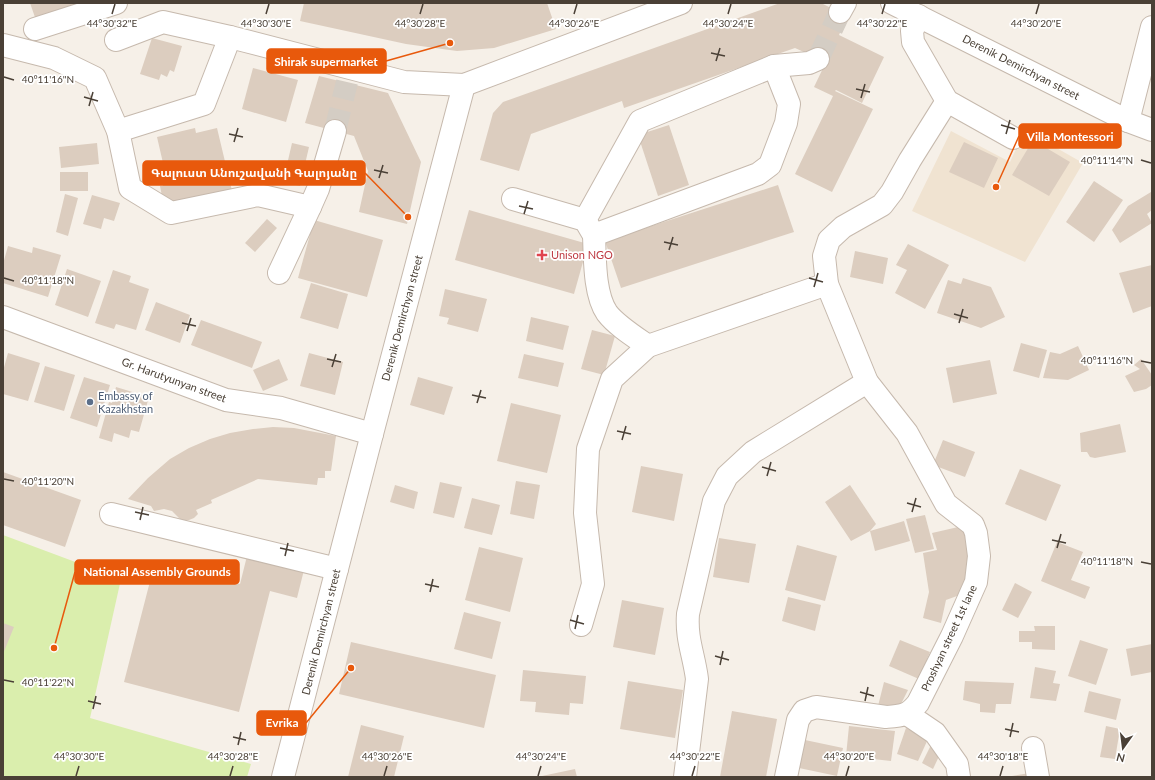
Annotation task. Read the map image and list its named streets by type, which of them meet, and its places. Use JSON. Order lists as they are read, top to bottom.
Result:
{
  "streets": {
    "street": ["Derenik Demirchyan street", "Gr. Harutyunyan street", "Proshyan street 1st lane"]
  },
  "crossings": [
    ["Derenik Demirchyan street", "Gr. Harutyunyan street"]
  ],
  "places": {
    "other": [
      "Shirak supermarket",
      "Villa Montessori",
      "Գալուստ Անուշավանի Գալոյանը",
      "Embassy of Kazakhstan",
      "National Assembly Grounds",
      "Evrika"
    ],
    "health": ["Unison NGO"]
  },
  "north": "bottom",
  "coordinates": [
    "44°30'32\"E",
    "44°30'30\"E",
    "44°30'28\"E",
    "44°30'26\"E",
    "44°30'24\"E",
    "44°30'22\"E",
    "44°30'20\"E",
    "40°11'16\"N",
    "40°11'14\"N",
    "40°11'18\"N",
    "40°11'20\"N",
    "40°11'22\"N",
    "44°30'18\"E"
  ]
}
